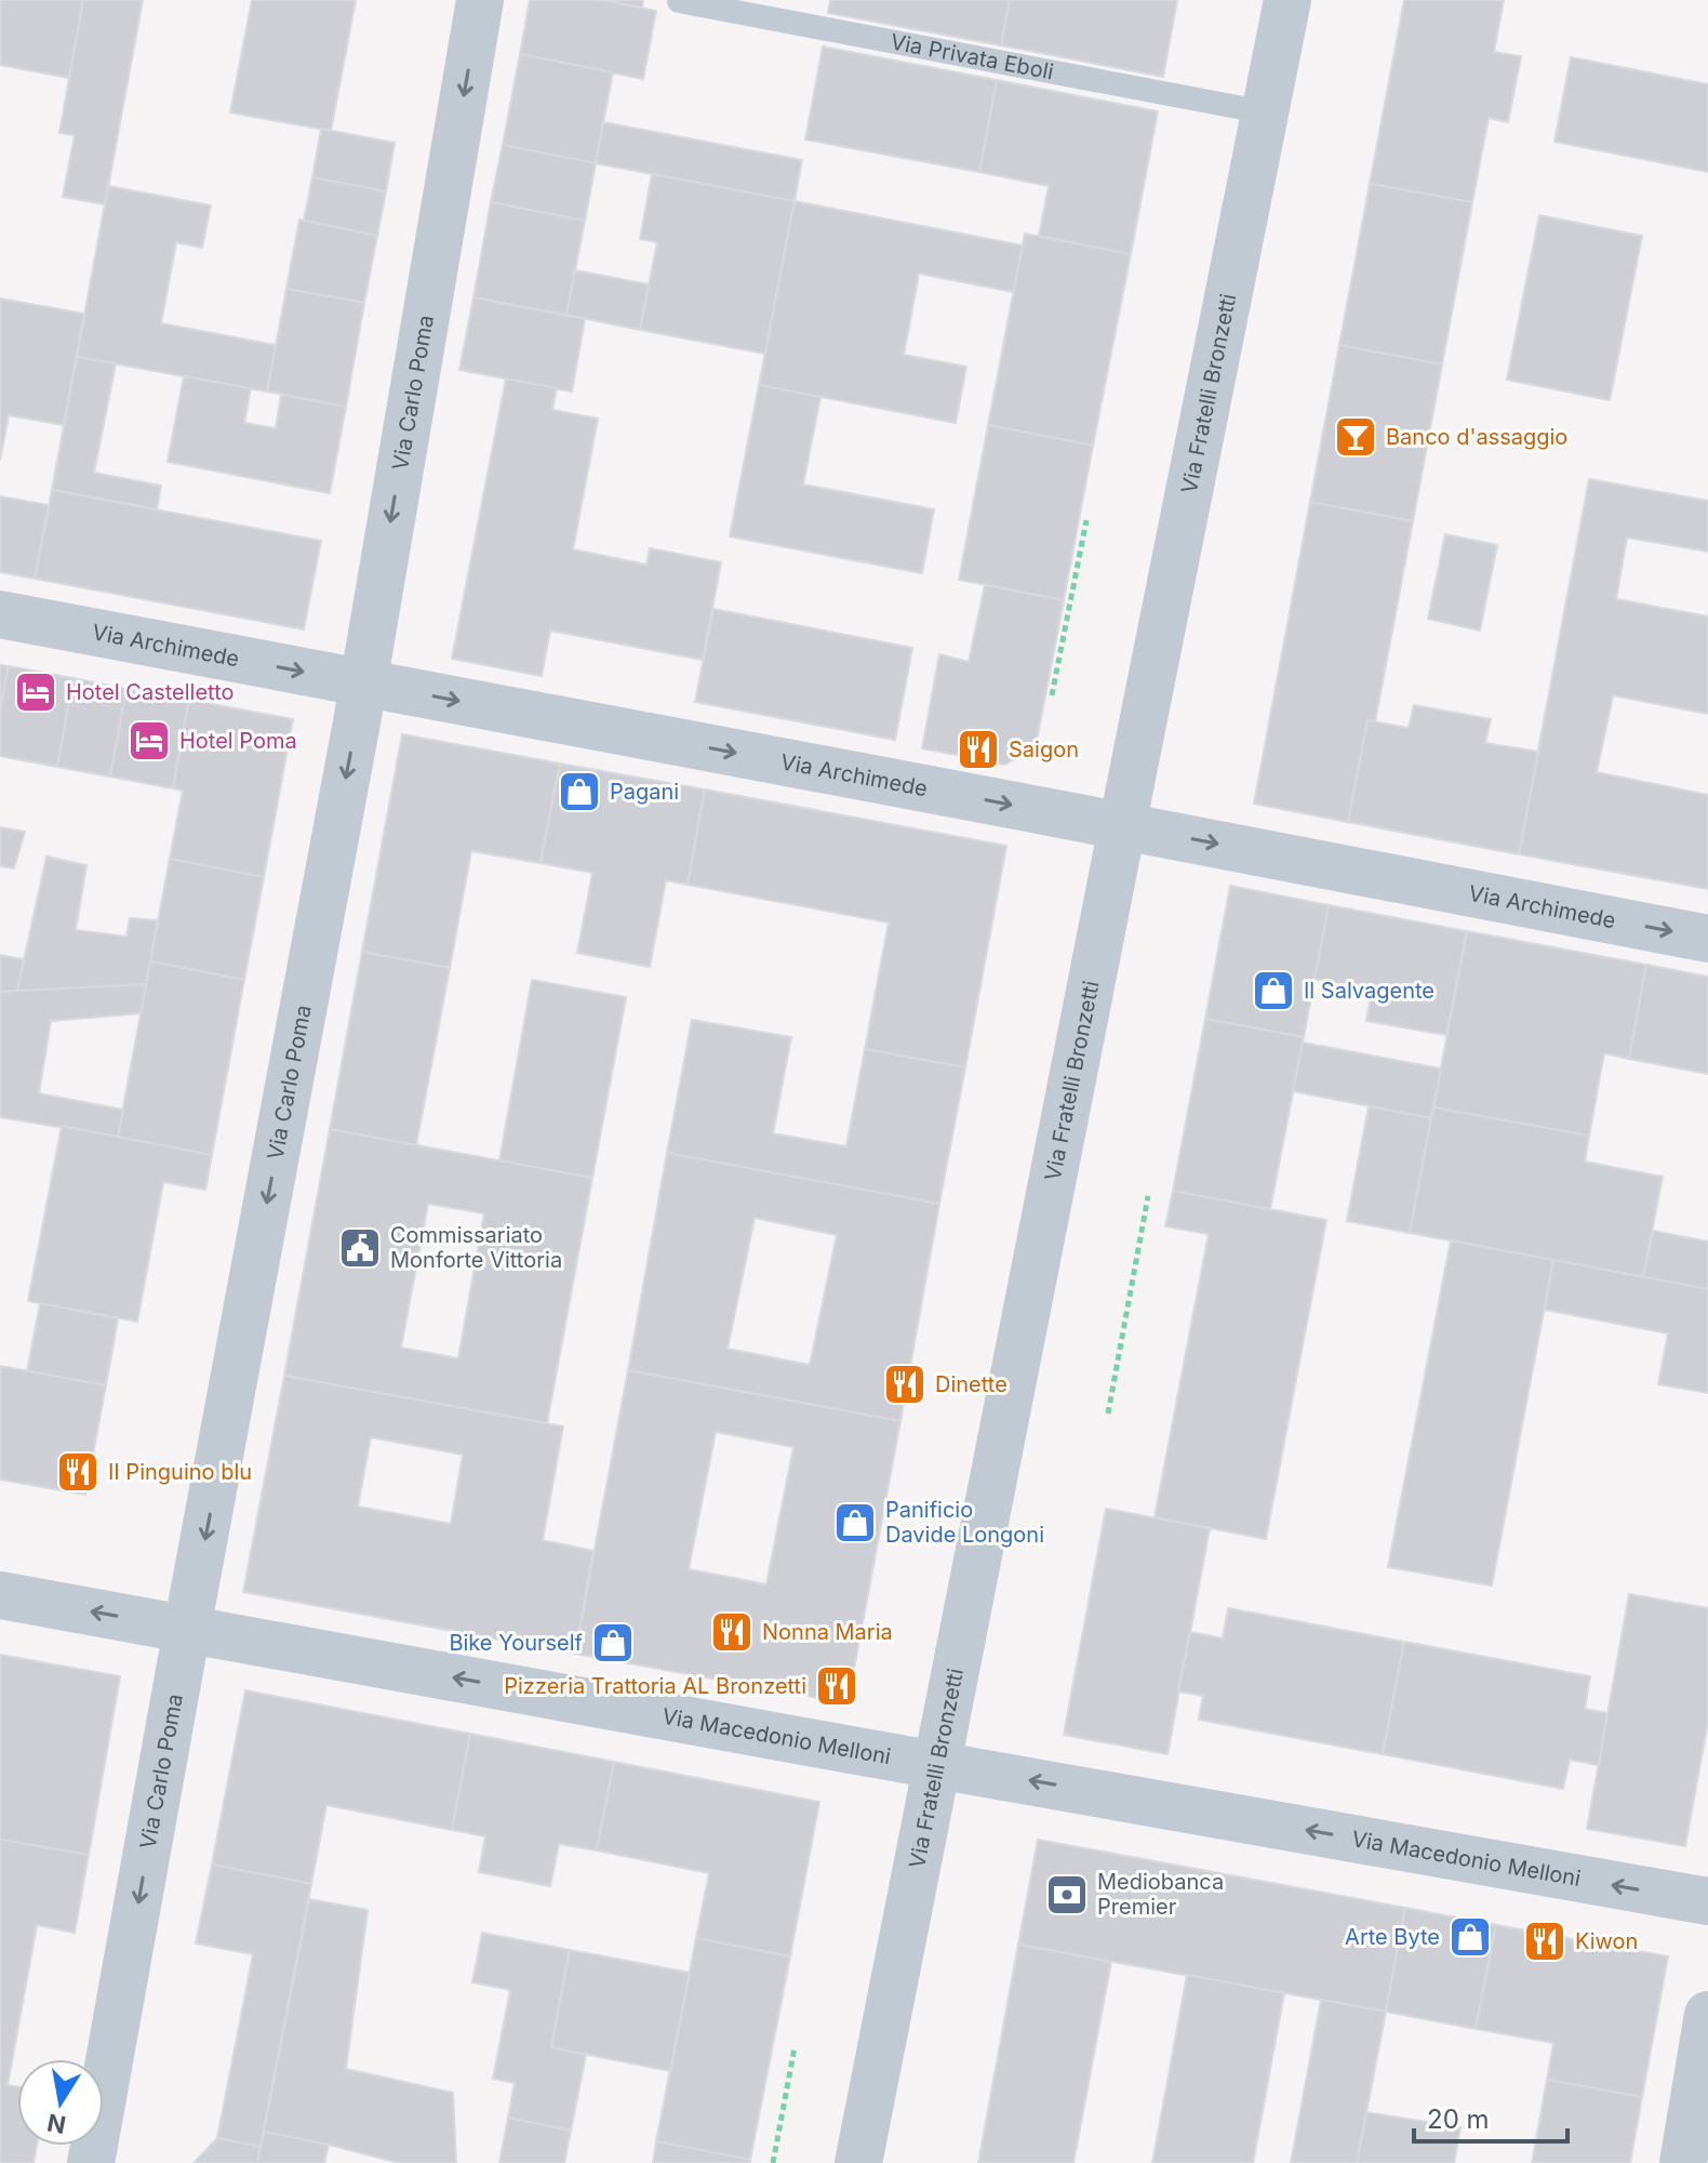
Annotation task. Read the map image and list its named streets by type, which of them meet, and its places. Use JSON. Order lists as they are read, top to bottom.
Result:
{
  "streets": {
    "street": [
      "Via Carlo Poma",
      "Via Fratelli Bronzetti",
      "Via Archimede",
      "Via Macedonio Melloni"
    ],
    "lane": ["Via Privata Eboli"]
  },
  "crossings": [
    ["Via Privata Eboli", "Via Fratelli Bronzetti"],
    ["Via Carlo Poma", "Via Archimede"],
    ["Via Carlo Poma", "Via Macedonio Melloni"],
    ["Via Fratelli Bronzetti", "Via Archimede"],
    ["Via Fratelli Bronzetti", "Via Macedonio Melloni"]
  ],
  "one_way": ["Via Carlo Poma", "Via Archimede", "Via Macedonio Melloni"],
  "places": {
    "bar": ["Banco d'assaggio"],
    "hotel": ["Hotel Castelletto", "Hotel Poma"],
    "restaurant": [
      "Saigon",
      "Dinette",
      "II Pinguino blu",
      "Nonna Maria",
      "Pizzeria Trattoria AL Bronzetti",
      "Kiwon"
    ],
    "shop": [
      "Pagani",
      "Il Salvagente",
      "Panificio Davide Longoni",
      "Bike Yourself",
      "Arte Byte"
    ],
    "public building": ["Commissariato Monforte Vittoria"],
    "bank": ["Mediobanca Premier"]
  },
  "scale_bar": "20 m",
  "north": "bottom"
}
